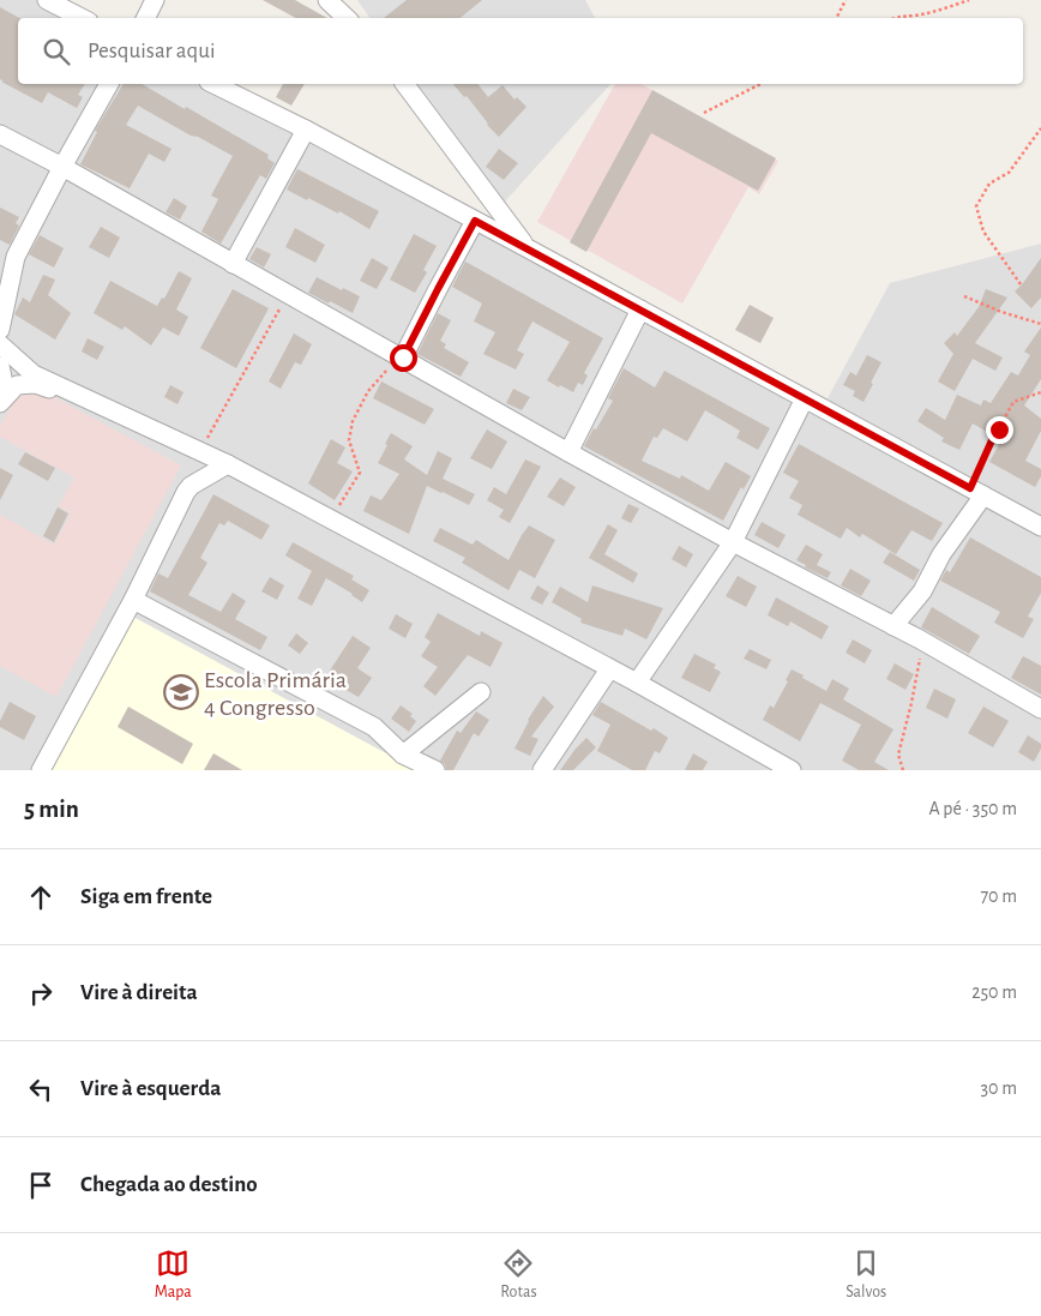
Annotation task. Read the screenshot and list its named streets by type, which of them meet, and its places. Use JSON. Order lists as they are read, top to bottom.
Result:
{
  "places": {
    "school or university": ["Escola Primária 4 Congresso"]
  },
  "page": {
    "search": "Pesquisar aqui",
    "heading": ["5 min", "A pé · 350 m"],
    "list": [
      ["Siga em frente", "70 m"],
      ["Vire à direita", "250 m"],
      ["Vire à esquerda", "30 m"],
      "Chegada ao destino"
    ],
    "nav": ["Mapa", "Rotas", "Salvos"]
  }
}
